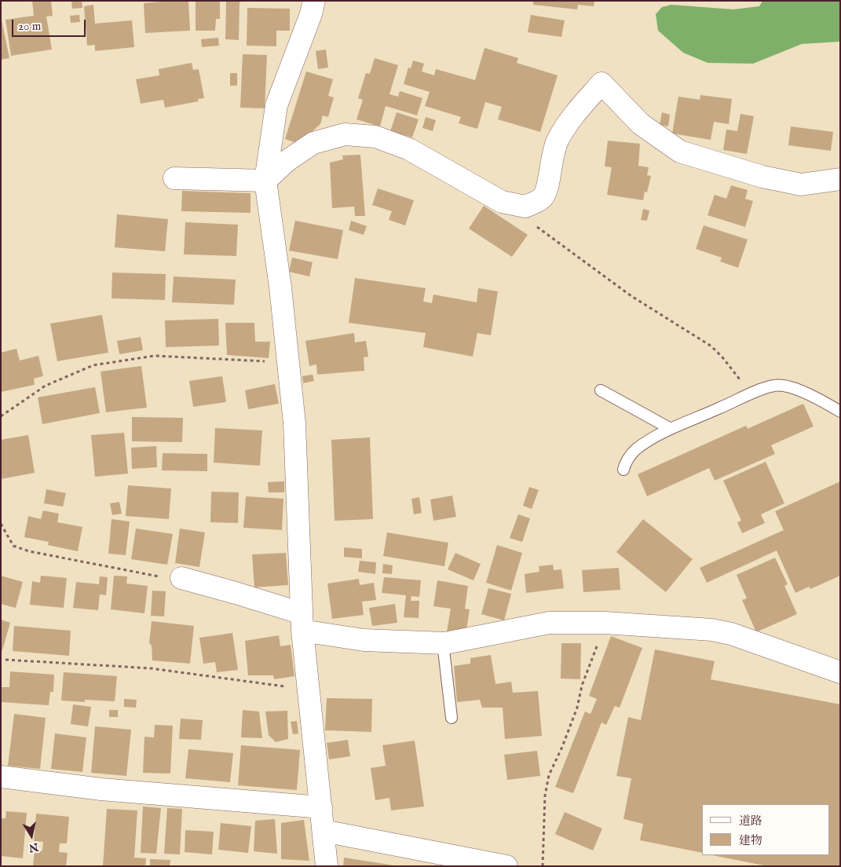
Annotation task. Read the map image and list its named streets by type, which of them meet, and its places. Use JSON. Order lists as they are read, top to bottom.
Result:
{
  "legend": ["道路", "建物"],
  "scale_bar": "20 m",
  "north": "bottom"
}
